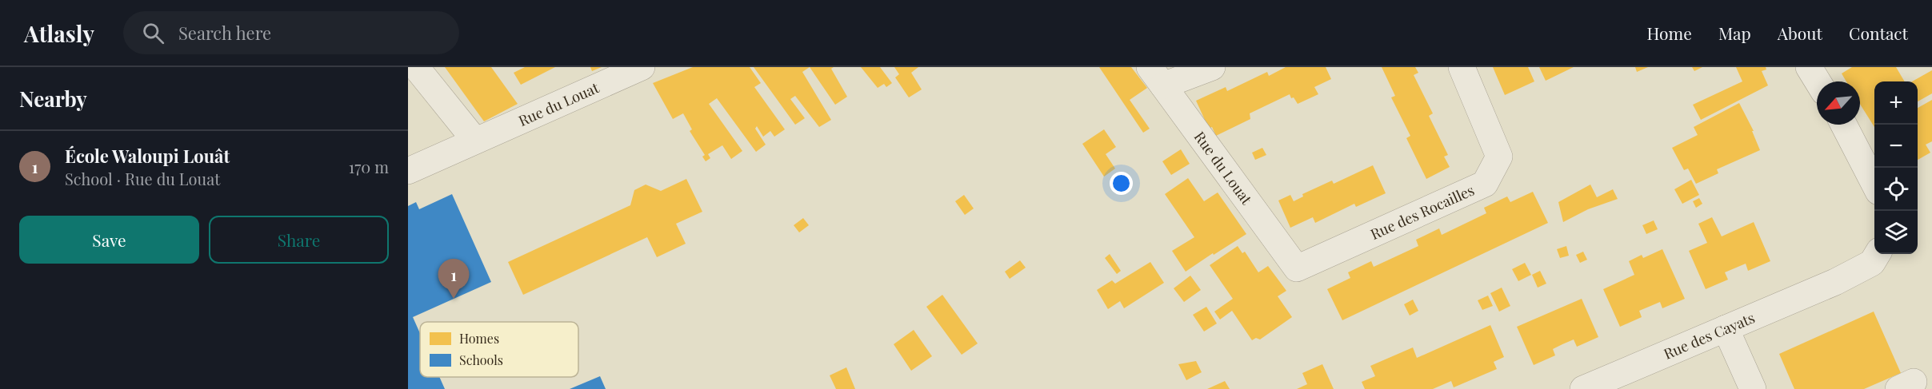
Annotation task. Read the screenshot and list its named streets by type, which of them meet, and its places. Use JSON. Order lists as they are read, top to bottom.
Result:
{
  "streets": {
    "street": ["Rue du Louat", "Rue des Rocailles", "Rue des Cayats"]
  },
  "crossings": [
    ["Rue du Louat", "Rue des Rocailles"]
  ],
  "legend": ["Homes", "Schools"],
  "north": "bottom left",
  "page": {
    "header": "Atlasly",
    "search": "Search here",
    "nav": [
      "Home",
      "Map",
      "About",
      "Contact"
    ],
    "heading": "Nearby",
    "map_buttons": ["+", "−"],
    "list": [
      {
        "mark": "1",
        "name": "École Waloupi Louât",
        "note": "School · Rue du Louat",
        "value": "170 m"
      }
    ],
    "buttons": ["Save", "Share"],
    "pins": "1"
  }
}
